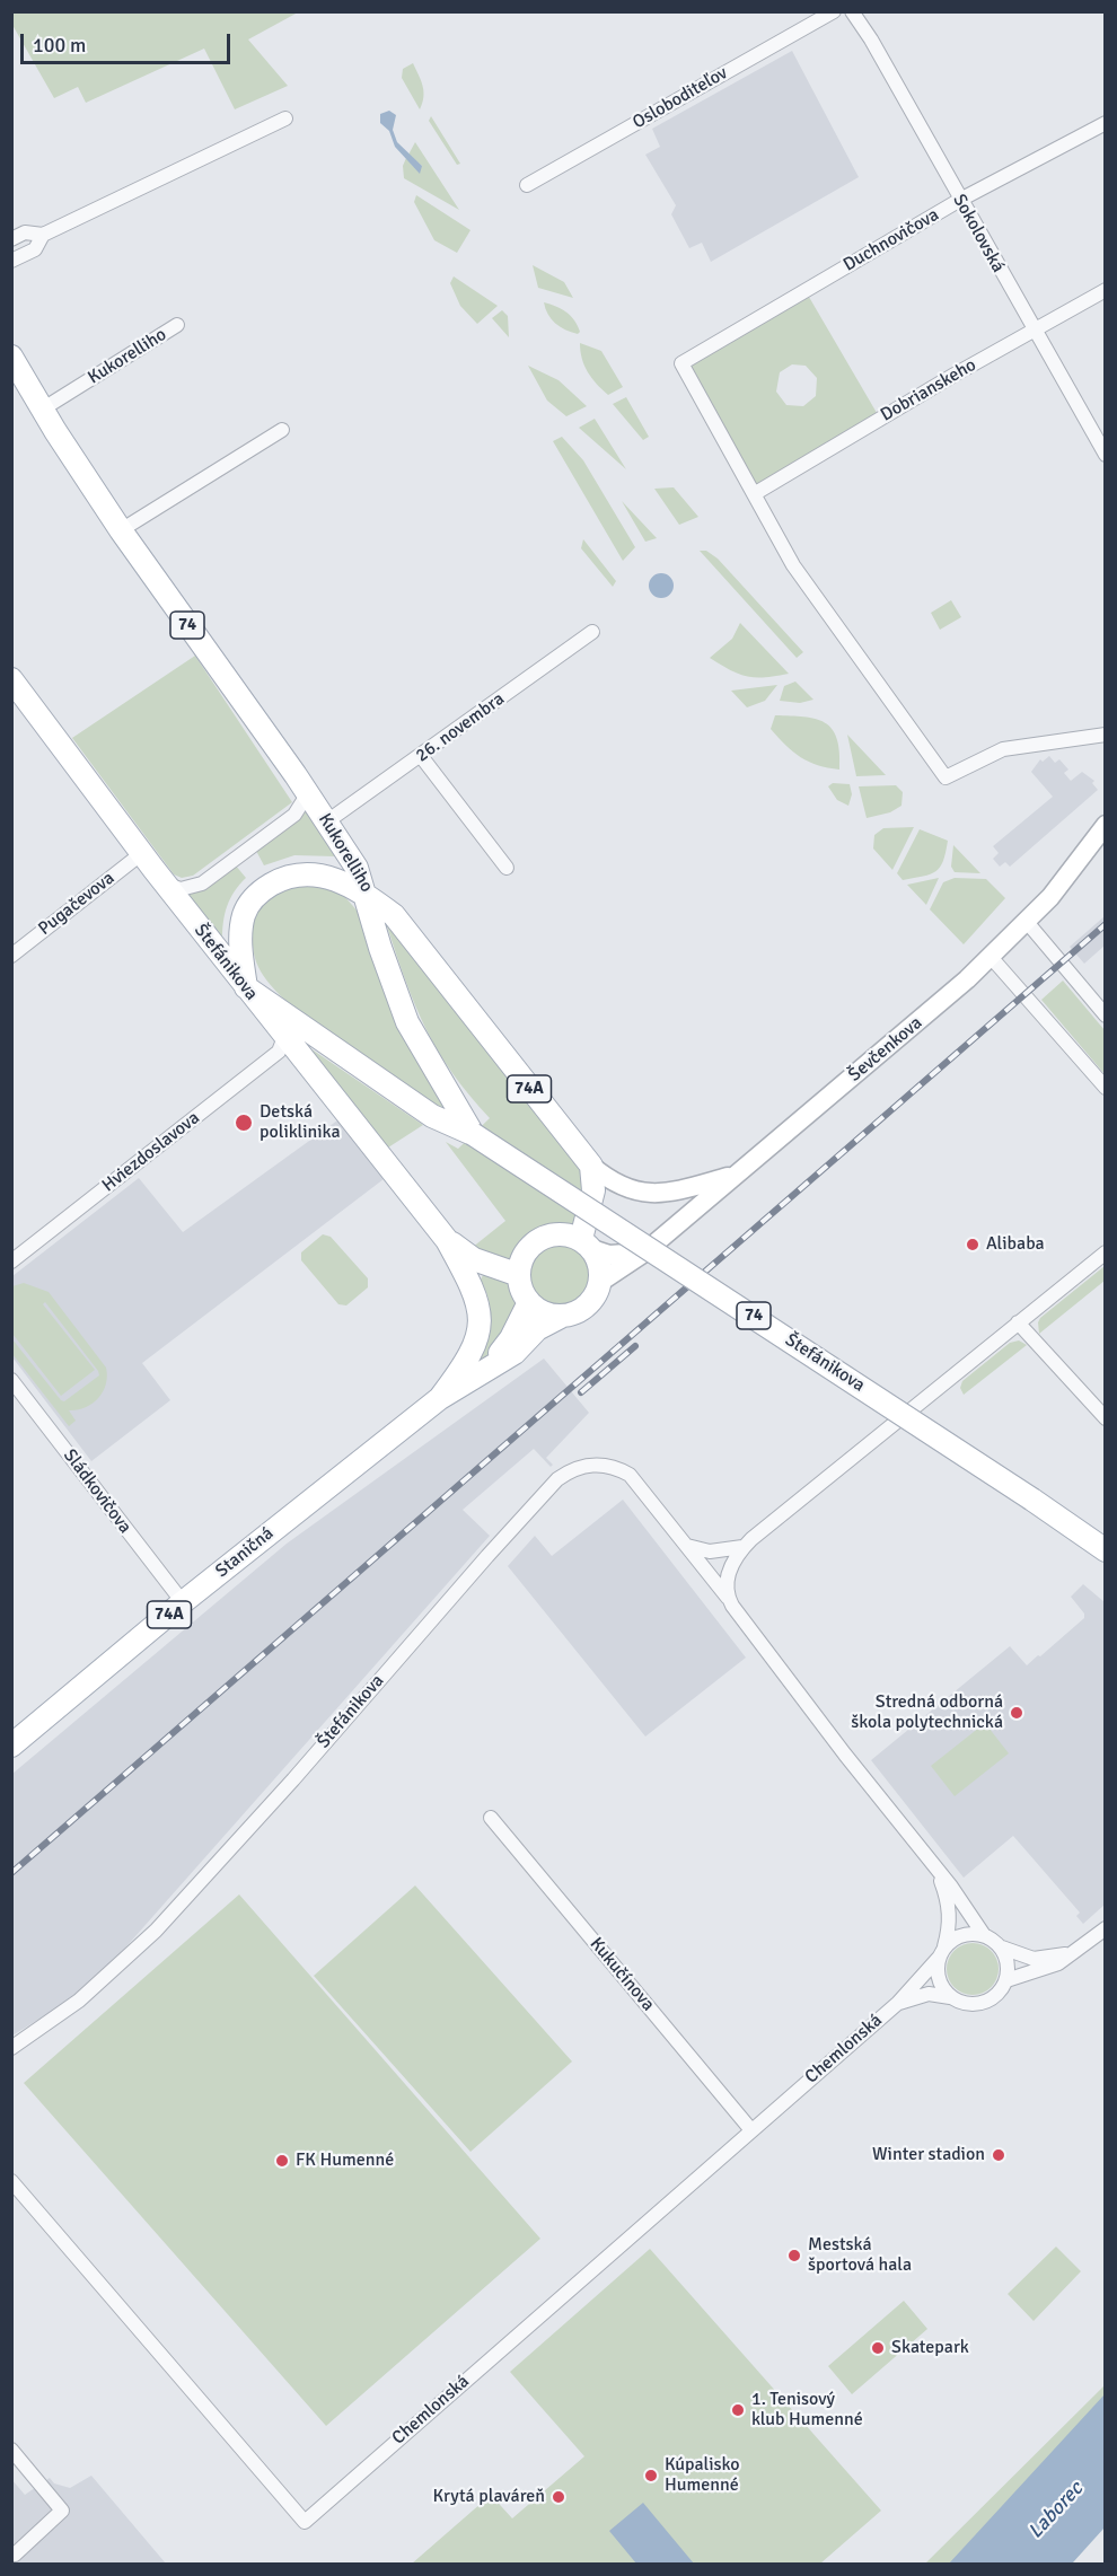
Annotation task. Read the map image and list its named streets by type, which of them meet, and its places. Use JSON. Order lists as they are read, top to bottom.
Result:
{
  "streets": {
    "main road": [
      "Kukorelliho",
      "74",
      "Štefánikova",
      "Ševčenkova",
      "74A",
      "Staničná"
    ],
    "street": [
      "Osloboditeľov",
      "Sokolovská",
      "Duchnovičova",
      "Dobrianskeho",
      "26. novembra",
      "Pugačevova",
      "Hviezdoslavova",
      "Sládkovičova",
      "Kukučínova",
      "Chemlonská"
    ]
  },
  "crossings": [
    ["Sokolovská", "Duchnovičova"],
    ["Sokolovská", "Dobrianskeho"],
    ["Duchnovičova", "Dobrianskeho"],
    ["Kukorelliho", "74"],
    ["Kukorelliho", "26. novembra"],
    ["74", "Štefánikova"],
    ["Pugačevova", "Štefánikova"],
    ["Štefánikova", "74A"],
    ["Štefánikova", "Hviezdoslavova"],
    ["Štefánikova", "Chemlonská"],
    ["Ševčenkova", "74A"],
    ["74A", "Staničná"],
    ["Sládkovičova", "Staničná"],
    ["Kukučínova", "Chemlonská"]
  ],
  "water": ["Laborec"],
  "places": [
    "Detská poliklinika",
    "Alibaba",
    "Stredná odborná škola polytechnická",
    "Winter stadion",
    "FK Humenné",
    "Mestská športová hala",
    "Skatepark",
    "1. Tenisový klub Humenné",
    "Kúpalisko Humenné",
    "Krytá plaváreň"
  ],
  "scale_bar": "100 m"
}
